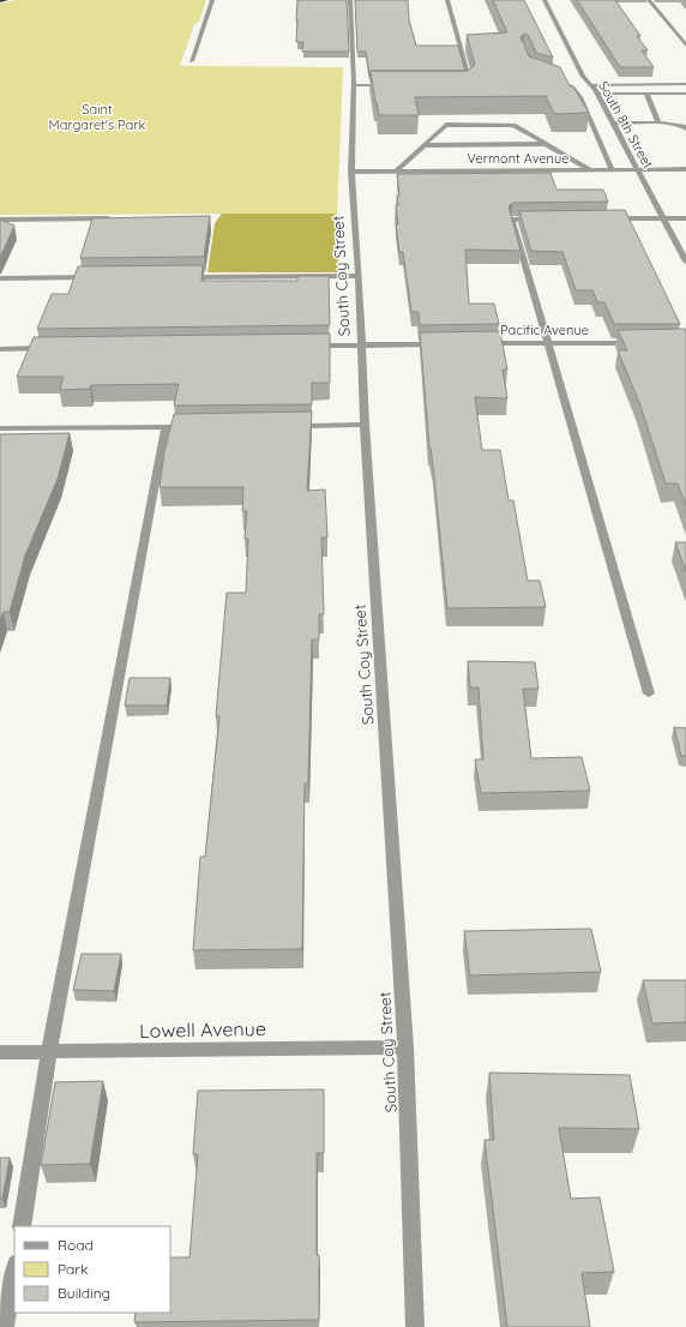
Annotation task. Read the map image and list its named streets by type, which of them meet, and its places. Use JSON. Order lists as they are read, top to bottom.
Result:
{
  "streets": {
    "street": [
      "South 8th Street",
      "Vermont Avenue",
      "South Coy Street",
      "Pacific Avenue",
      "Lowell Avenue"
    ]
  },
  "crossings": [
    ["South 8th Street", "Vermont Avenue"],
    ["Vermont Avenue", "South Coy Street"],
    ["South Coy Street", "Lowell Avenue"]
  ],
  "parks": ["Saint Margaret's Park"],
  "legend": ["Road", "Park", "Building"]
}
